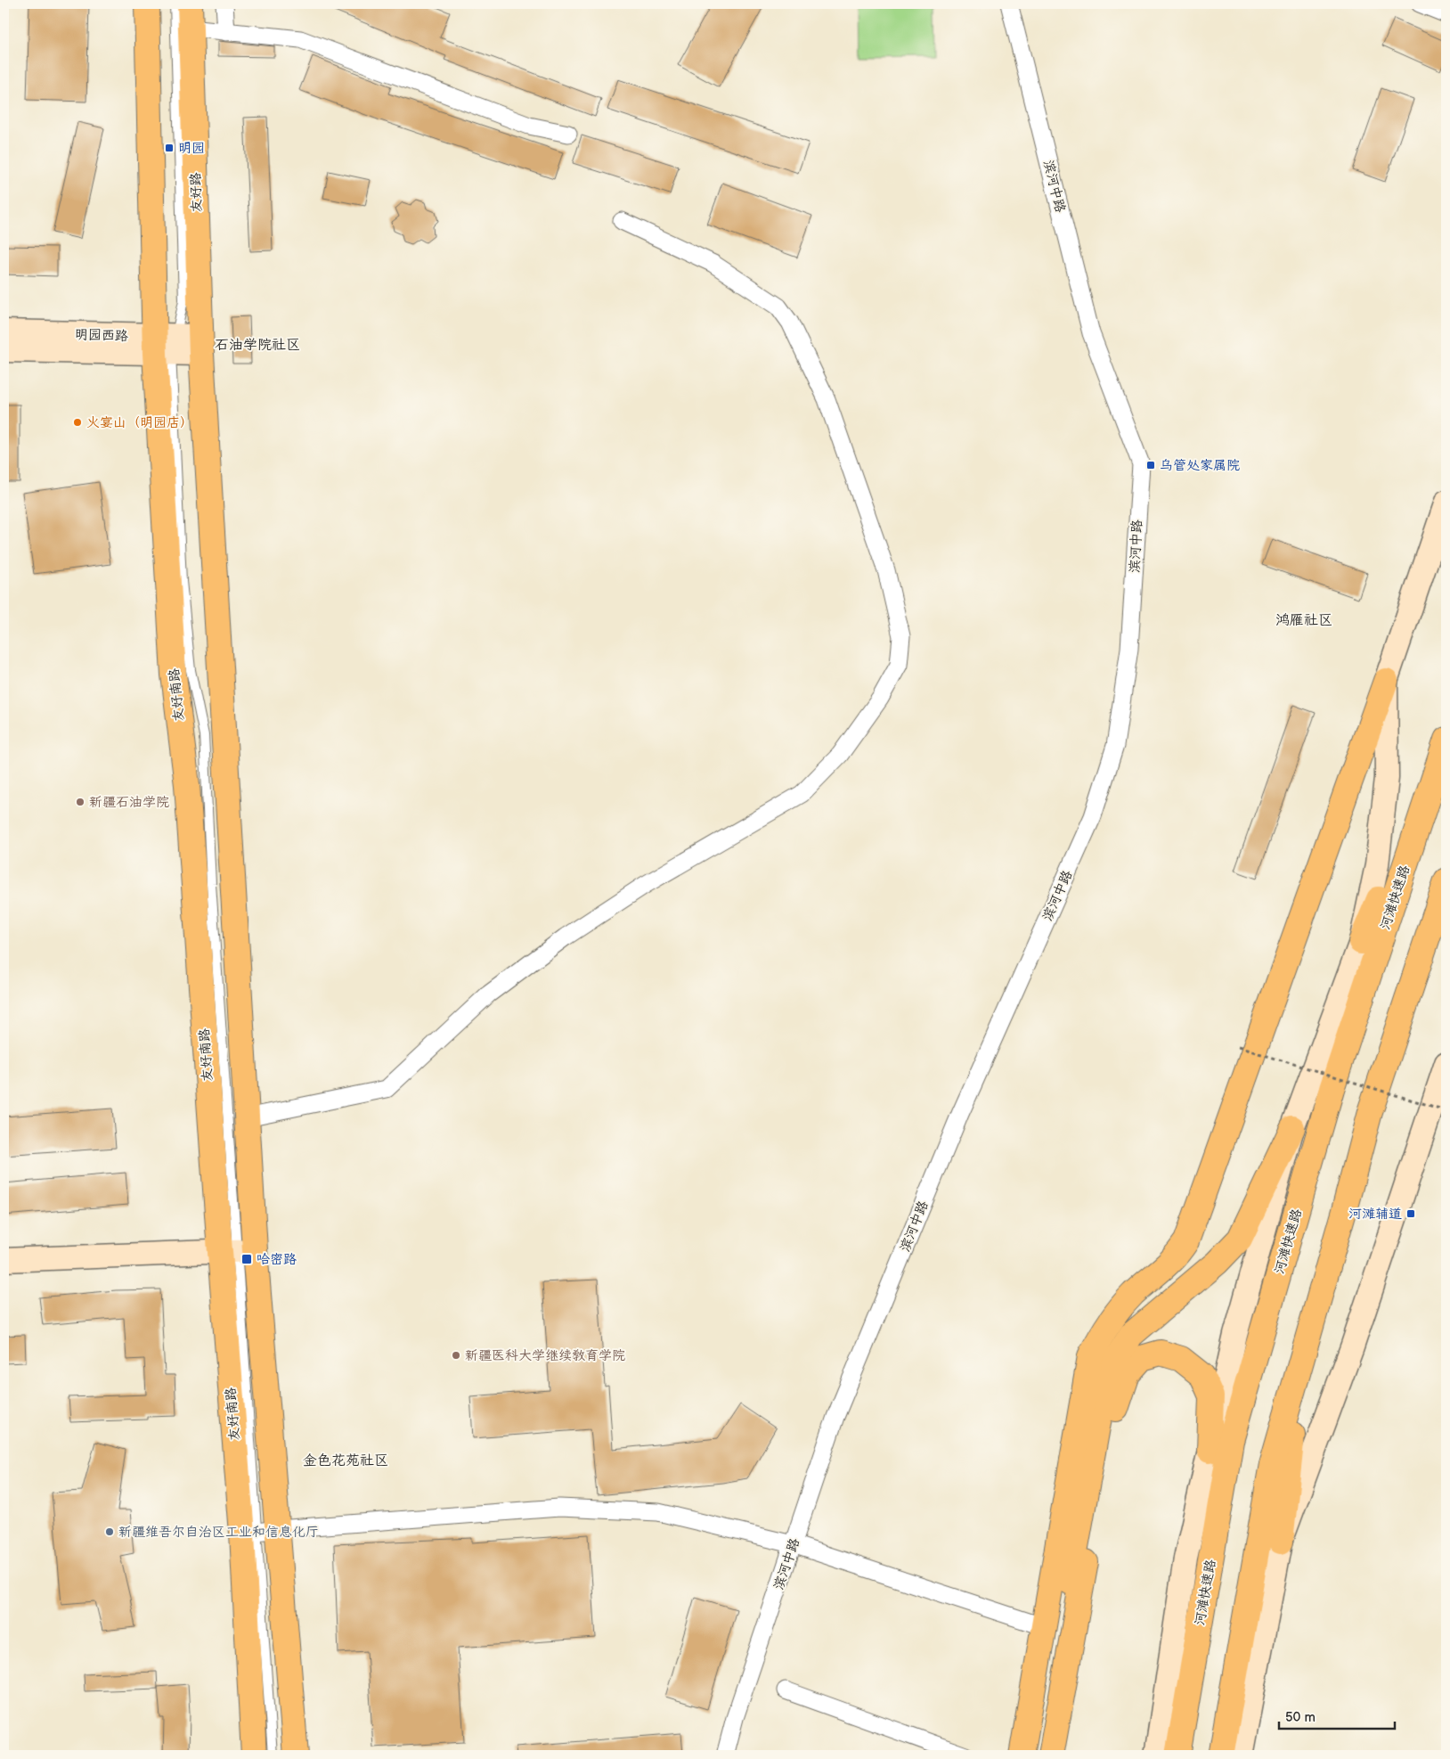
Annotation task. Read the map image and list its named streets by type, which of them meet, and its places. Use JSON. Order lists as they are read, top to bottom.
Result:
{
  "streets": {
    "main road": ["友好路", "友好南路", "河滩快速路"],
    "street": ["滨河中路", "明园西路"]
  },
  "crossings": [
    ["友好路", "友好南路"],
    ["明园西路", "友好南路"]
  ],
  "districts": ["石油学院社区", "鸿雁社区", "金色花苑社区"],
  "places": {
    "transit": [
      "明园",
      "乌管处家属院",
      "河滩辅道",
      "哈密路"
    ],
    "other": [
      "火宴山（明园店）",
      "新疆石油学院",
      "新疆医科大学继续教育学院",
      "新疆维吾尔自治区工业和信息化厅"
    ]
  },
  "scale_bar": "50 m"
}
